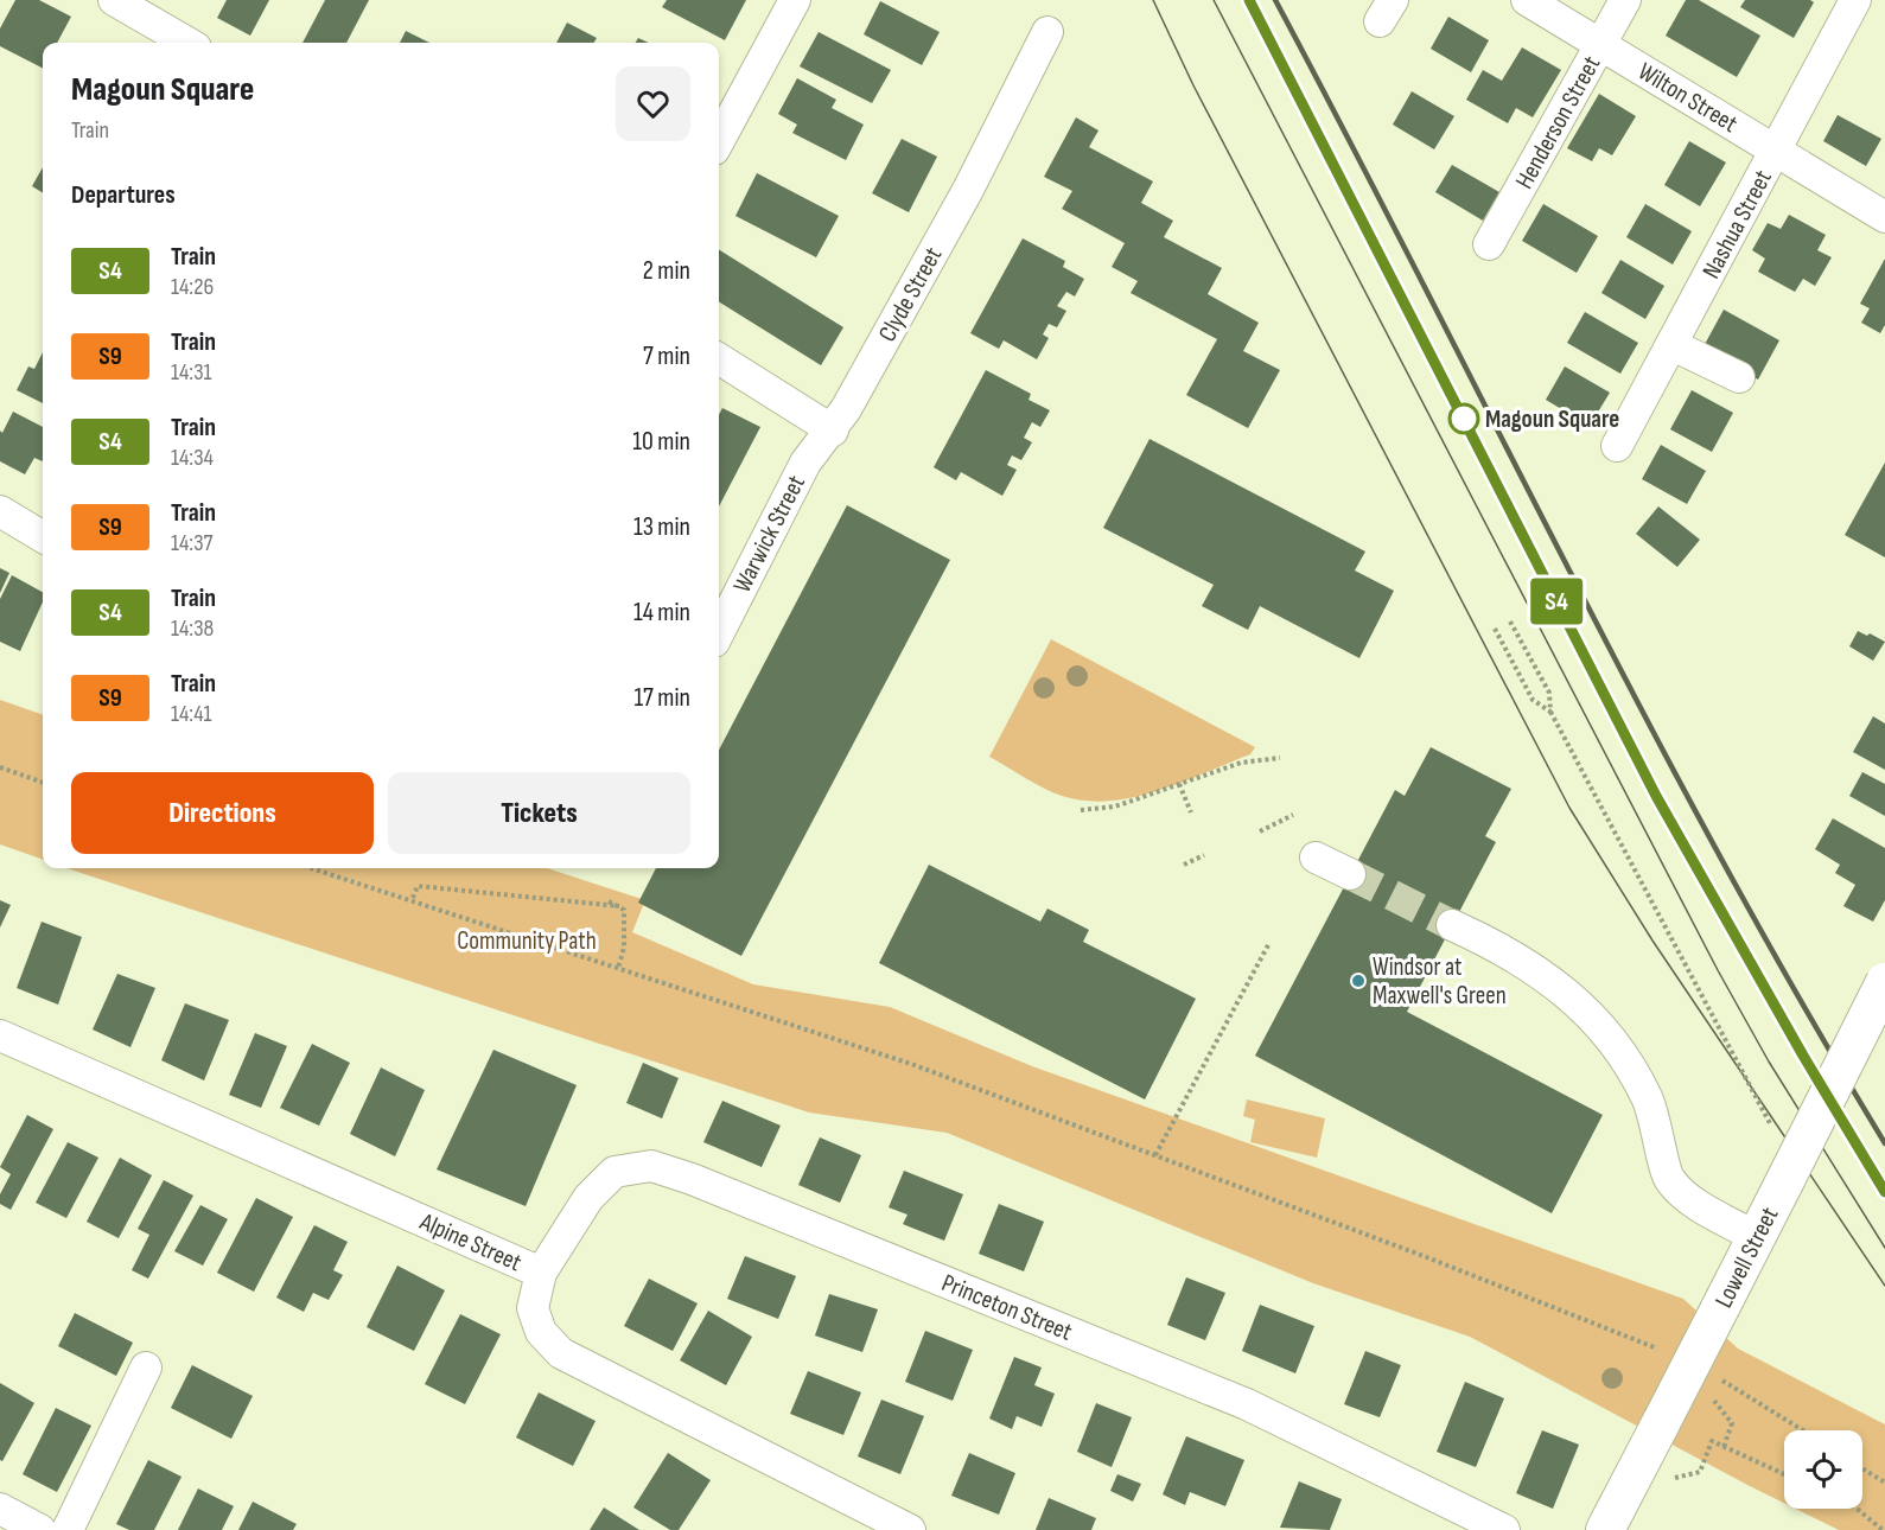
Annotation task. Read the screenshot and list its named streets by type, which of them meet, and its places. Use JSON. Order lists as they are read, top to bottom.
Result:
{
  "streets": {
    "street": [
      "Wilton Street",
      "Henderson Street",
      "Nashua Street",
      "Clyde Street",
      "Warwick Street",
      "Alpine Street",
      "Lowell Street",
      "Princeton Street"
    ]
  },
  "crossings": [
    ["Wilton Street", "Henderson Street"],
    ["Wilton Street", "Nashua Street"],
    ["Clyde Street", "Warwick Street"],
    ["Alpine Street", "Princeton Street"]
  ],
  "parks": ["Community Path"],
  "places": ["Magoun Square", "Windsor at Maxwell's Green"],
  "page": {
    "on_map": "S4",
    "heading": [
      ["Magoun Square", "Train"],
      "Departures"
    ],
    "list": [
      {
        "mark": "S4",
        "name": "Train",
        "note": "14:26",
        "value": "2 min"
      },
      {
        "mark": "S9",
        "name": "Train",
        "note": "14:31",
        "value": "7 min"
      },
      {
        "mark": "S4",
        "name": "Train",
        "note": "14:34",
        "value": "10 min"
      },
      {
        "mark": "S9",
        "name": "Train",
        "note": "14:37",
        "value": "13 min"
      },
      {
        "mark": "S4",
        "name": "Train",
        "note": "14:38",
        "value": "14 min"
      },
      {
        "mark": "S9",
        "name": "Train",
        "note": "14:41",
        "value": "17 min"
      }
    ],
    "buttons": ["Directions", "Tickets"]
  }
}
